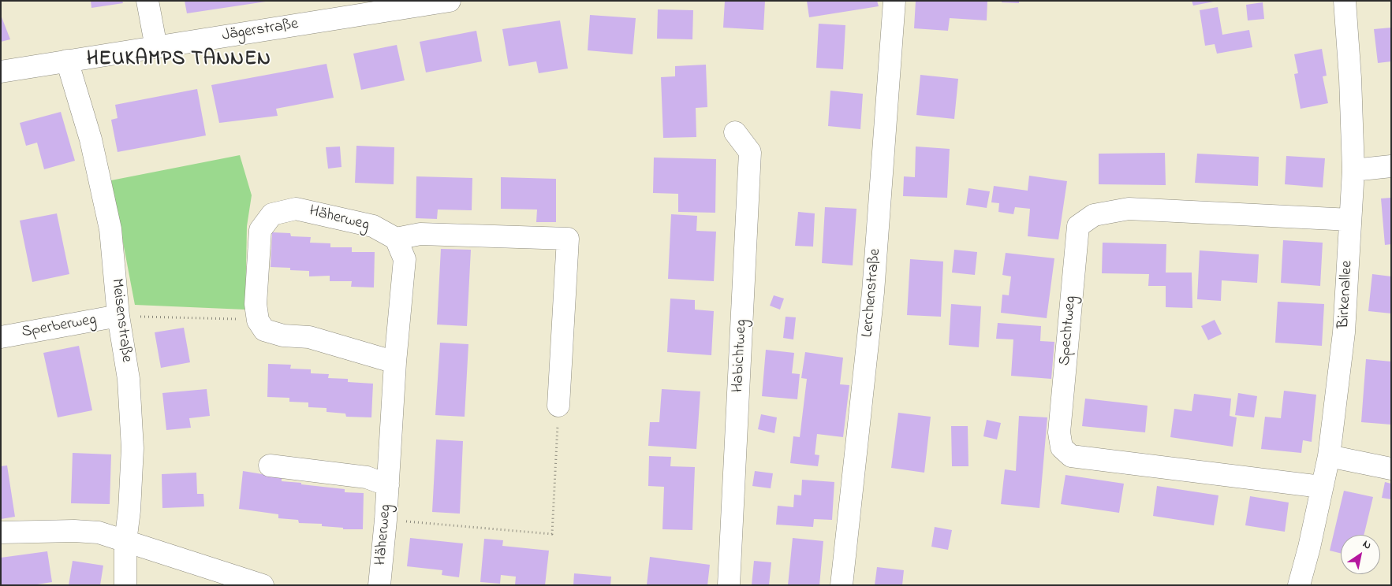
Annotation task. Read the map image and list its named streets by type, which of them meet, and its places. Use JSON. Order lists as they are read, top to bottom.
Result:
{
  "streets": {
    "street": [
      "Jägerstraße",
      "Häherweg",
      "Lerchenstraße",
      "Birkenallee",
      "Meisenstraße",
      "Sperberweg",
      "Spechtweg",
      "Habichtweg"
    ]
  },
  "crossings": [
    ["Jägerstraße", "Meisenstraße"],
    ["Birkenallee", "Spechtweg"],
    ["Meisenstraße", "Sperberweg"]
  ],
  "districts": ["HEUKAMPS TANNEN"],
  "north": "top right"
}
